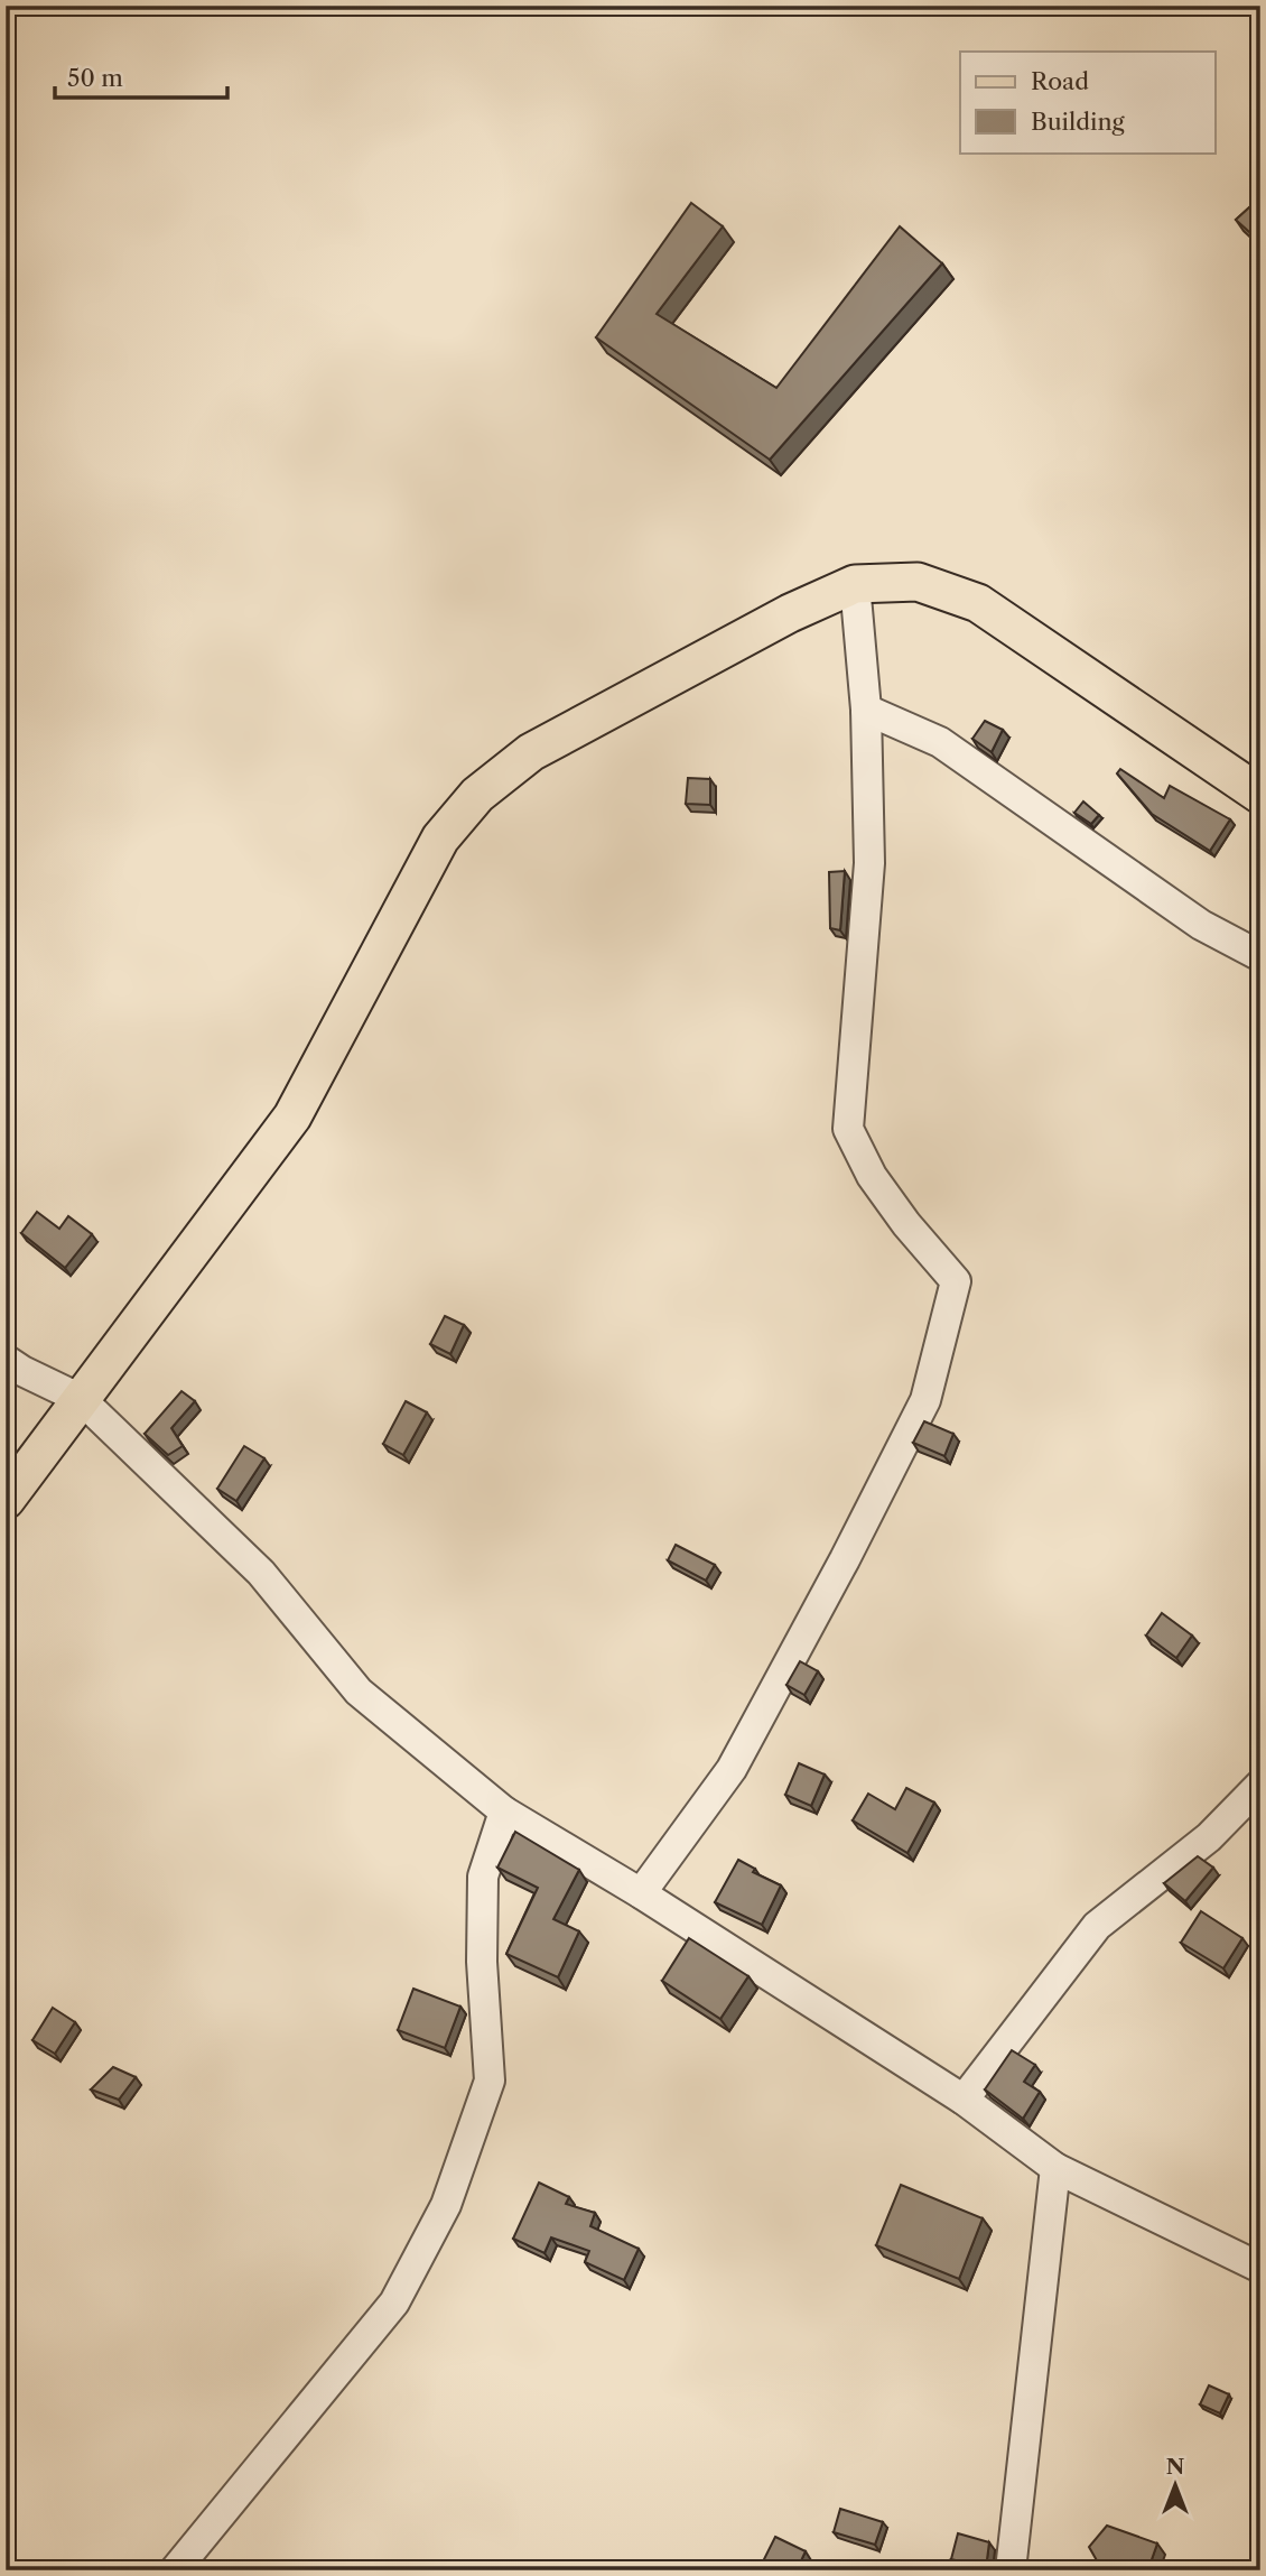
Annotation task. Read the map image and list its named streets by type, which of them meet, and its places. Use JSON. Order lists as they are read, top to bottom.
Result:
{
  "legend": ["Road", "Building"],
  "scale_bar": "50 m",
  "north": "top"
}
